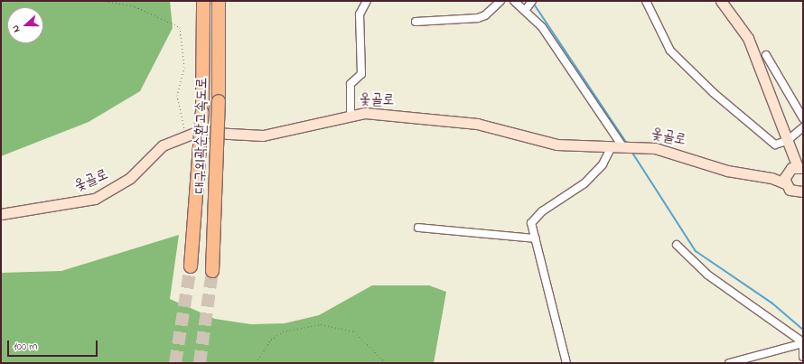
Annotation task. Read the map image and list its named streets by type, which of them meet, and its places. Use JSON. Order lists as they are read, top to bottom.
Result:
{
  "streets": {
    "highway": ["대구외곽순환고속도로"],
    "street": ["옻골로"]
  },
  "scale_bar": "100 m",
  "north": "left"
}
